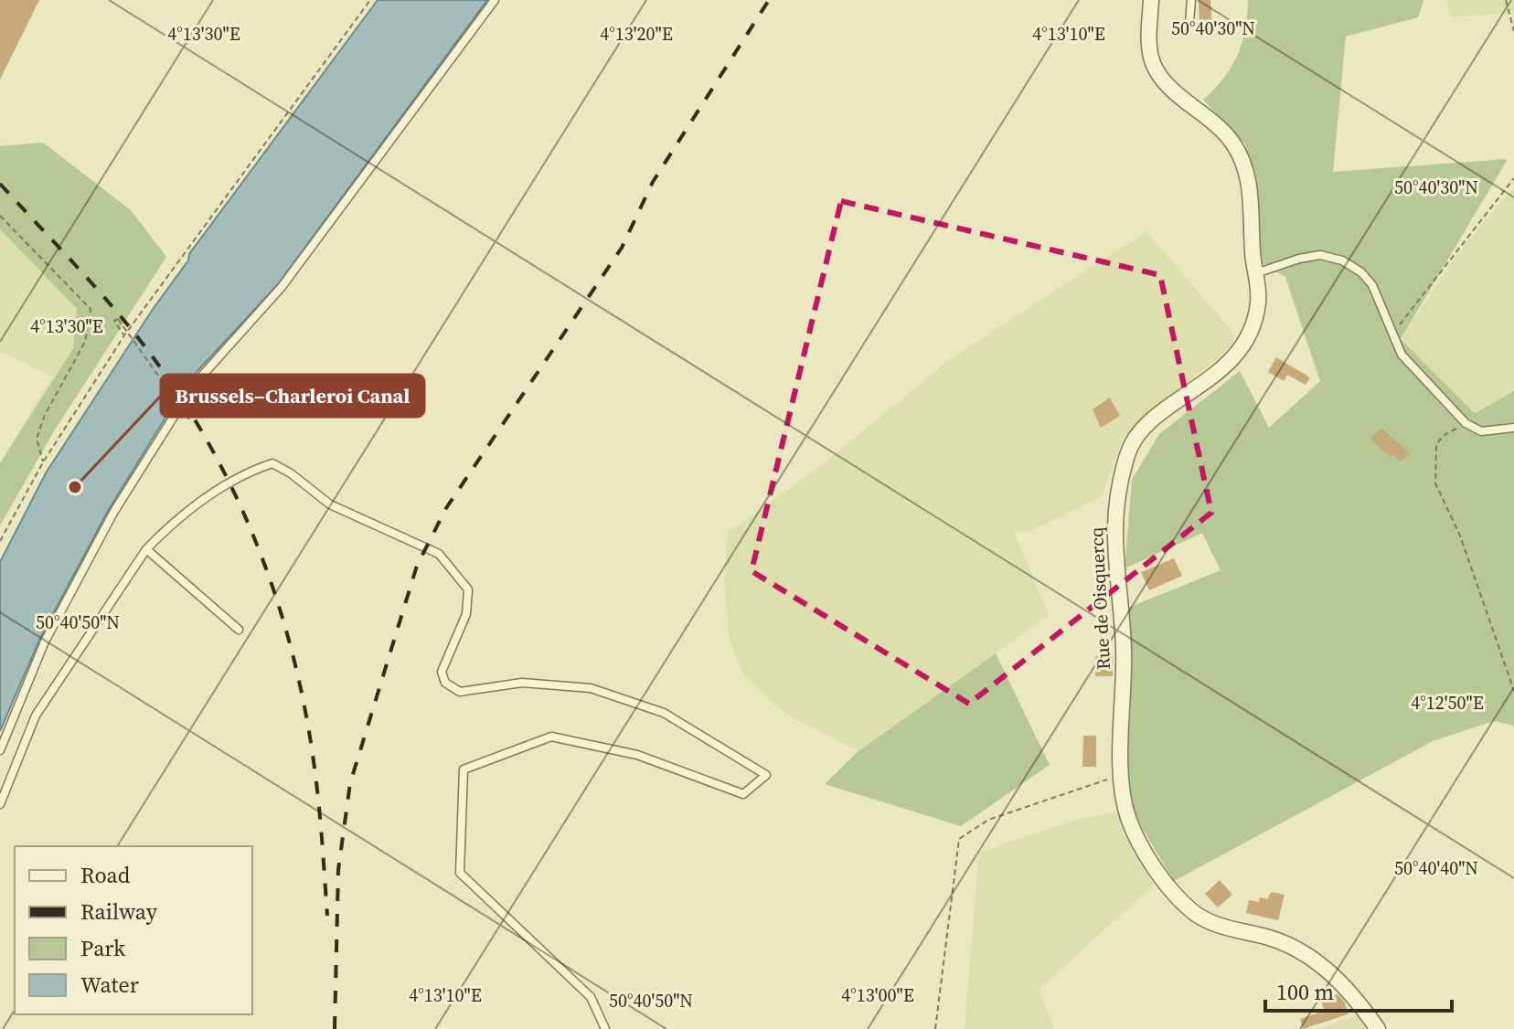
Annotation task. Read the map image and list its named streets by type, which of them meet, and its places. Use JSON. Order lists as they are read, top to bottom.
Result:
{
  "streets": {
    "street": ["Rue de Oisquercq"]
  },
  "places": ["Brussels–Charleroi Canal"],
  "legend": [
    "Road",
    "Railway",
    "Park",
    "Water"
  ],
  "scale_bar": "100 m",
  "coordinates": [
    "50°40'30\"N",
    "4°13'30\"E",
    "4°13'20\"E",
    "4°13'10\"E",
    "50°40'50\"N",
    "4°12'50\"E",
    "50°40'40\"N",
    "4°13'00\"E"
  ]
}
